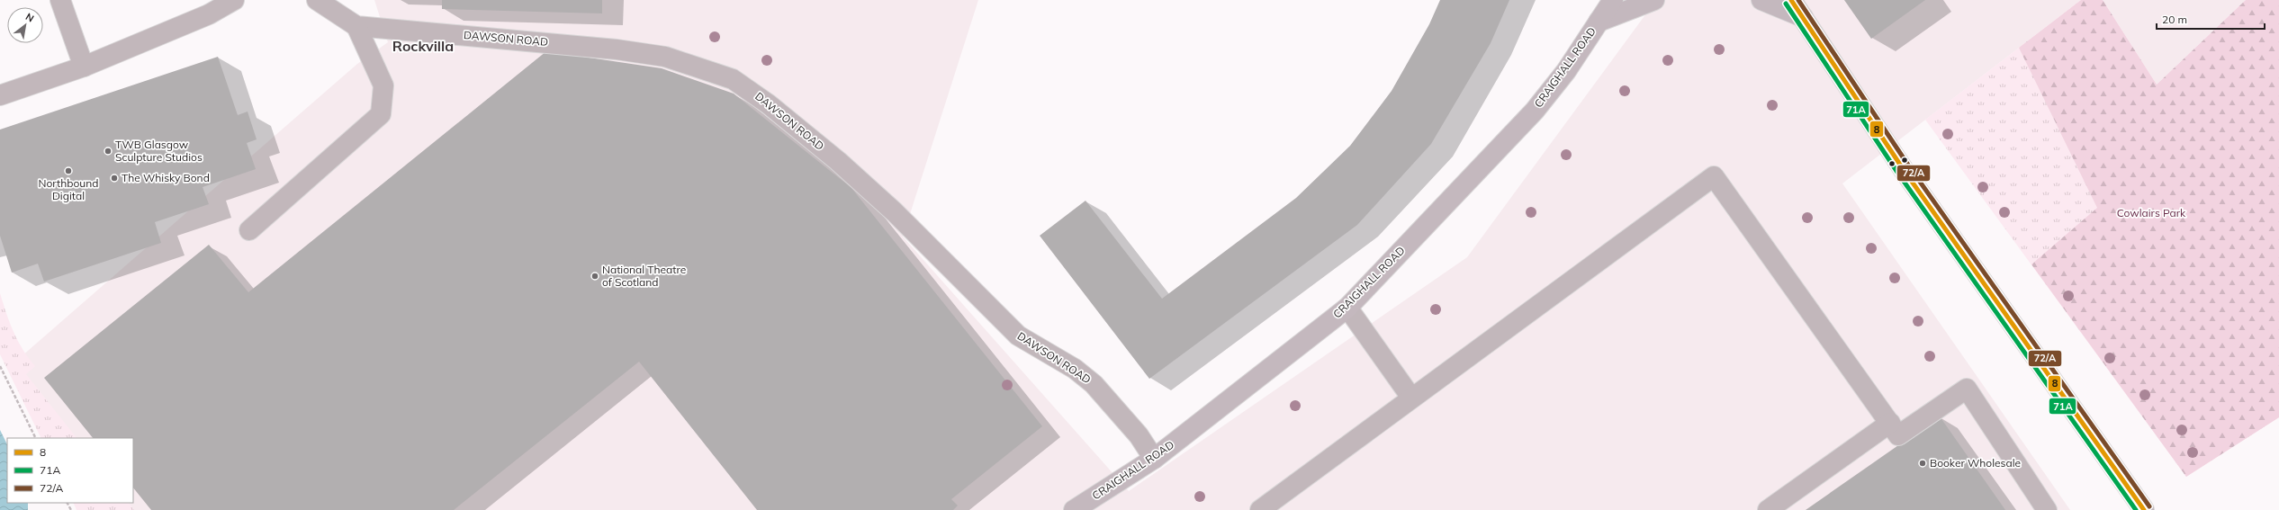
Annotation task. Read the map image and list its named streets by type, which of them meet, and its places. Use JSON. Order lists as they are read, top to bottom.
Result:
{
  "streets": {
    "main road": ["CRAIGHALL ROAD"],
    "street": ["DAWSON ROAD"]
  },
  "crossings": [
    ["DAWSON ROAD", "CRAIGHALL ROAD"]
  ],
  "districts": ["Rockvilla"],
  "parks": ["Cowlairs Park"],
  "places": [
    "TWB Glasgow Sculpture Studios",
    "Northbound Digital",
    "The Whisky Bond",
    "National Theatre of Scotland",
    "Booker Wholesale"
  ],
  "lines": ["transit line 8", "transit line 72/A", "transit line 71A"],
  "legend": ["8", "71A", "72/A"],
  "scale_bar": "20 m",
  "north": "top right"
}
